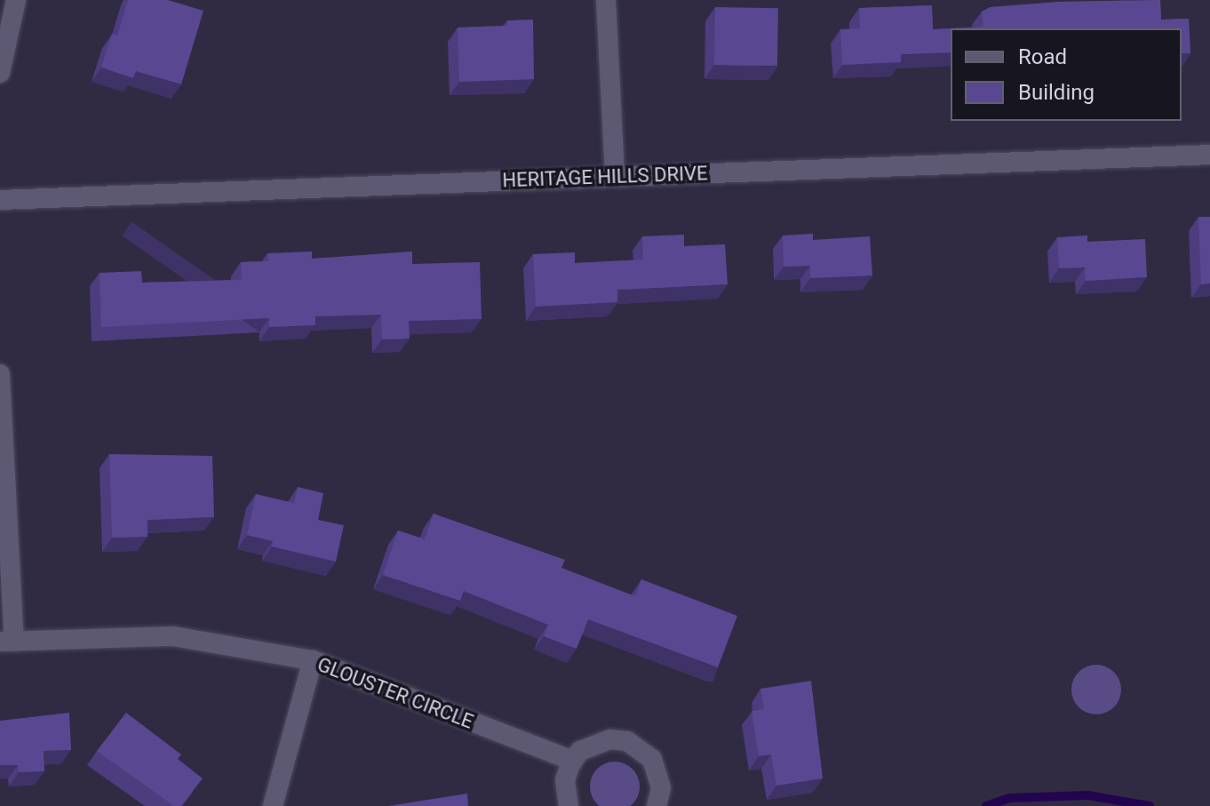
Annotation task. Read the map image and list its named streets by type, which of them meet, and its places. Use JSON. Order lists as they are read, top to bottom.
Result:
{
  "streets": {
    "street": ["HERITAGE HILLS DRIVE", "GLOUSTER CIRCLE"]
  },
  "legend": ["Road", "Building"]
}
